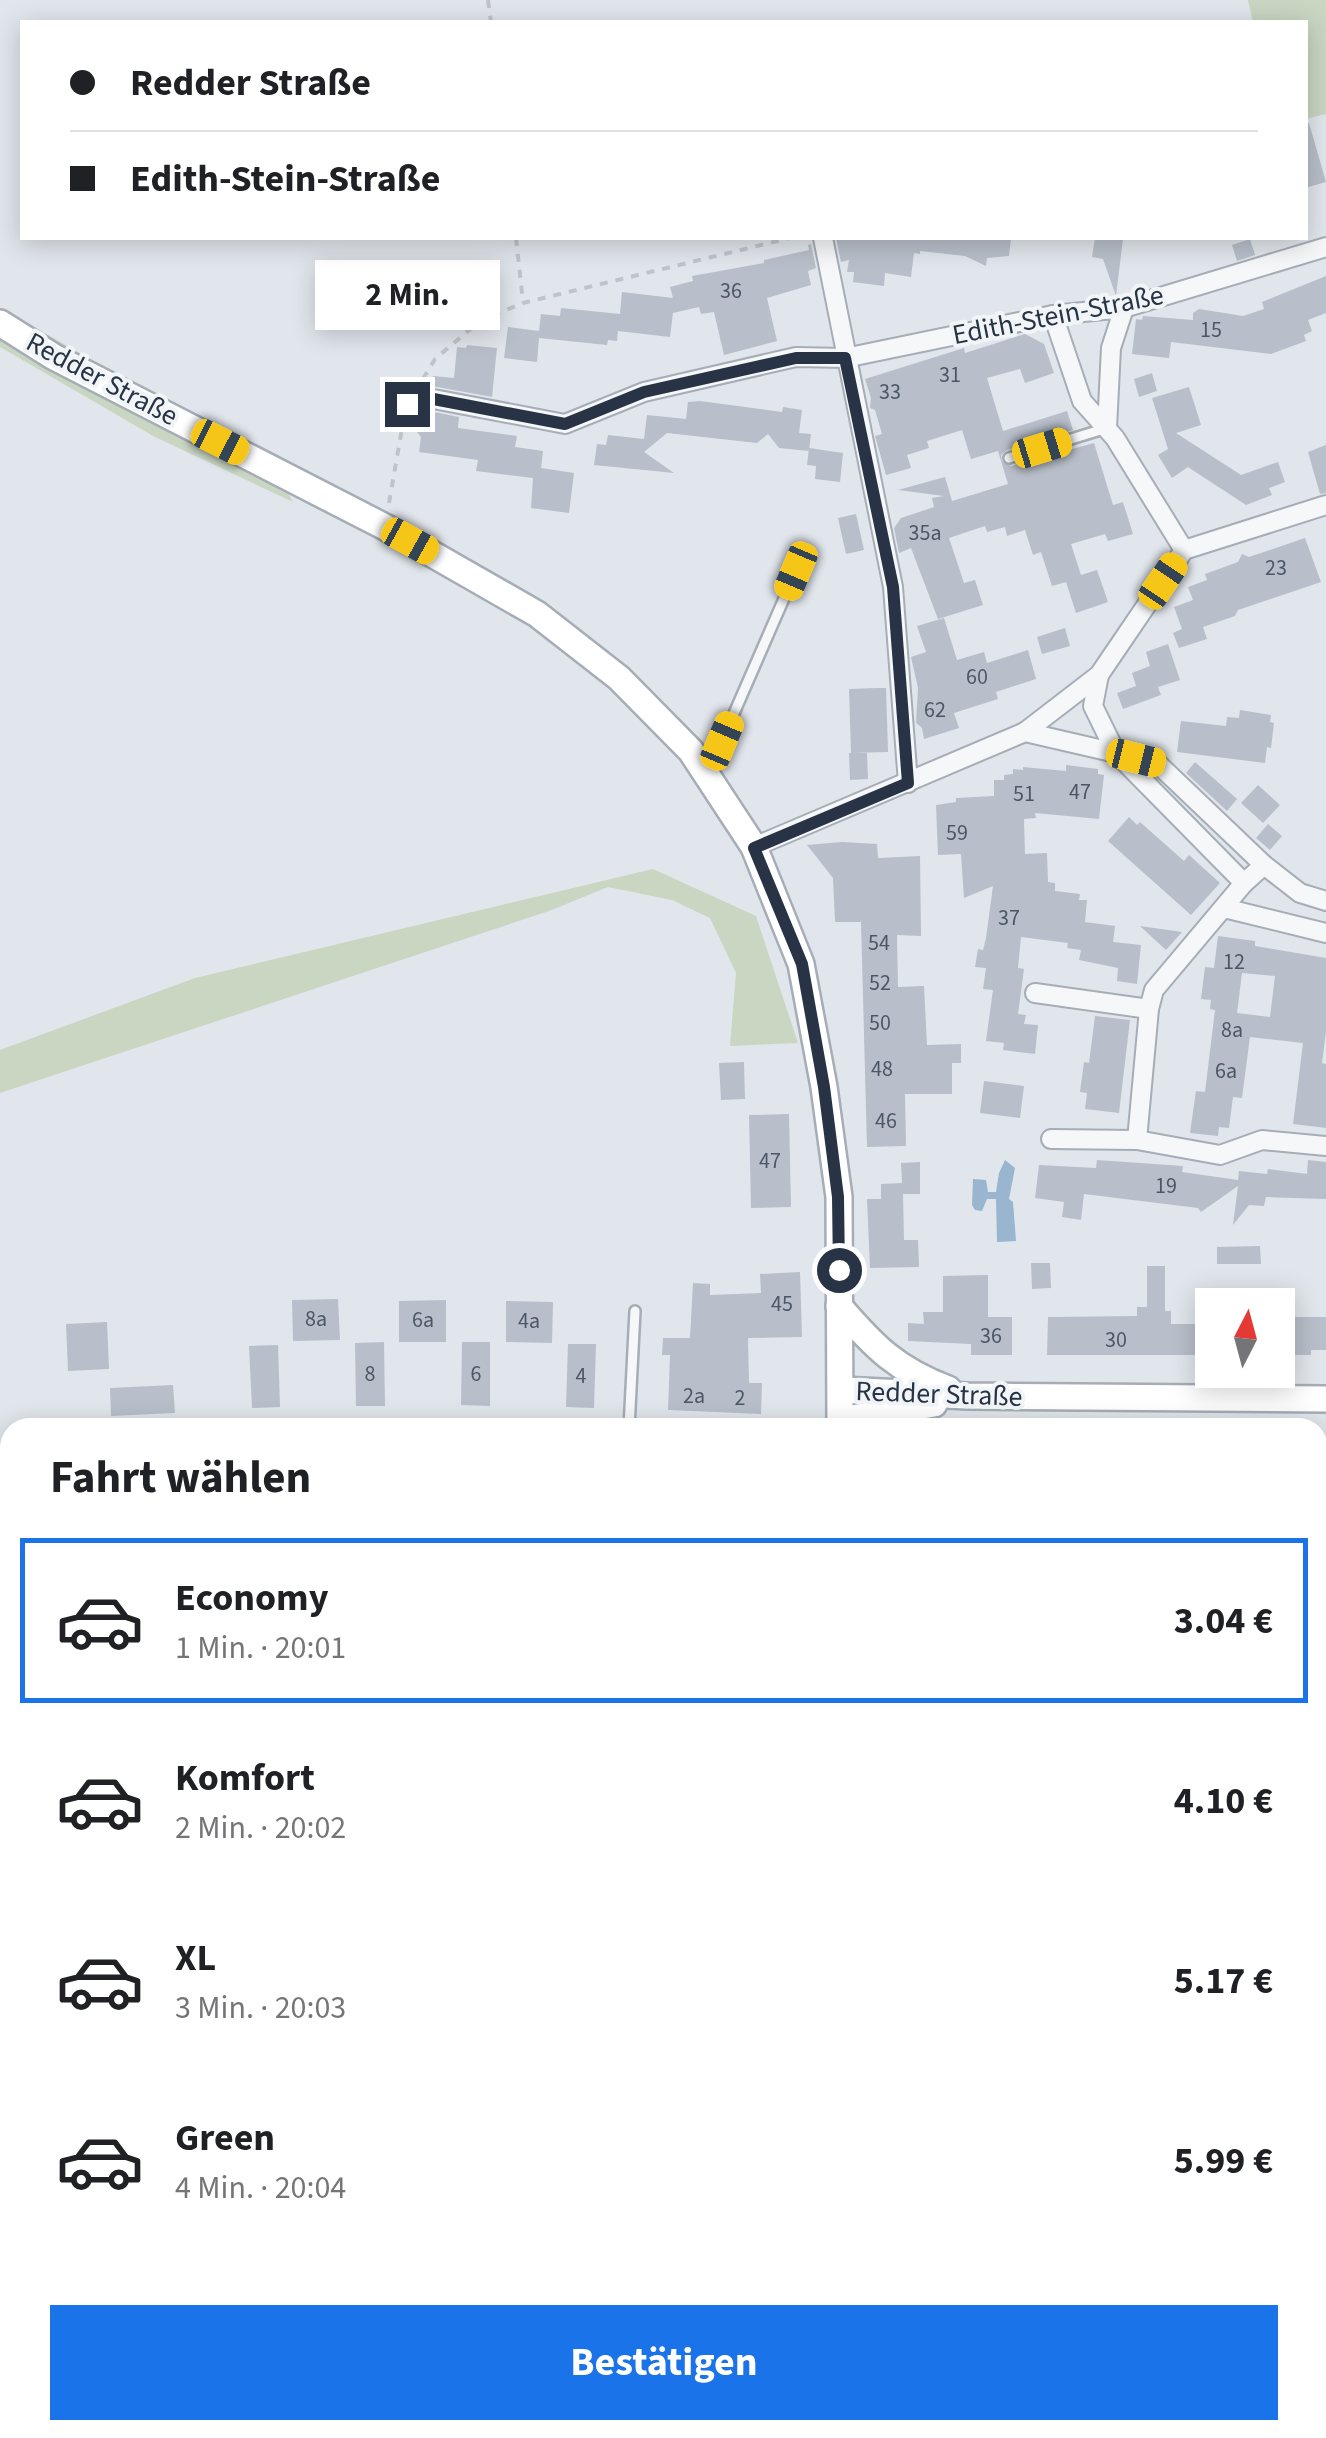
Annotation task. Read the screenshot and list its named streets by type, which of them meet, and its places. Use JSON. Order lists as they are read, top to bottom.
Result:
{
  "streets": {
    "street": ["Edith-Stein-Straße", "Redder Straße"]
  },
  "house_numbers": [
    "36",
    "15",
    "31",
    "33",
    "35a",
    "23",
    "60",
    "62",
    "47",
    "51",
    "59",
    "37",
    "54",
    "12",
    "52",
    "50",
    "8a",
    "48",
    "6a",
    "46",
    "47",
    "19",
    "45",
    "8a",
    "6a",
    "4a",
    "36",
    "30",
    "8",
    "6",
    "4",
    "2a",
    "2"
  ],
  "north": "top",
  "page": {
    "banner": ["Redder Straße", "Edith-Stein-Straße"],
    "bubble": "2 Min.",
    "heading": "Fahrt wählen",
    "list": [
      {
        "name": "Economy",
        "note": "1 Min. · 20:01",
        "value": "3.04 €"
      },
      {
        "name": "Komfort",
        "note": "2 Min. · 20:02",
        "value": "4.10 €"
      },
      {
        "name": "XL",
        "note": "3 Min. · 20:03",
        "value": "5.17 €"
      },
      {
        "name": "Green",
        "note": "4 Min. · 20:04",
        "value": "5.99 €"
      }
    ],
    "buttons": "Bestätigen"
  }
}
